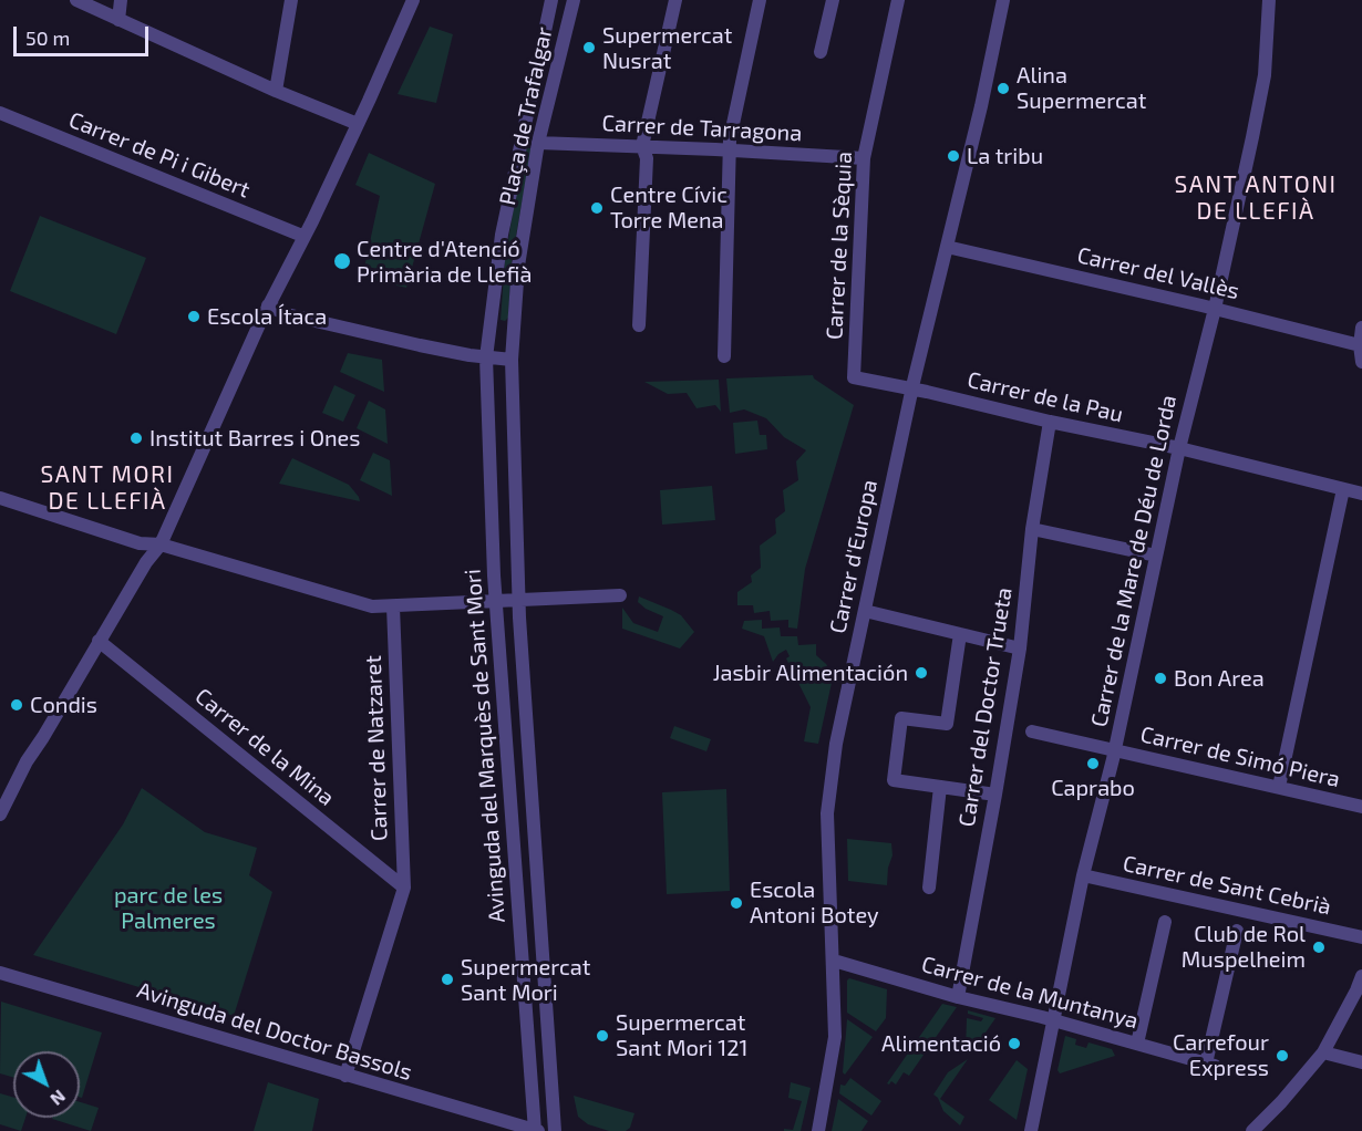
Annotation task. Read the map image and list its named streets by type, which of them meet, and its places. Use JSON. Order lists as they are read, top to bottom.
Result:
{
  "streets": {
    "street": [
      "Plaça de Trafalgar",
      "Carrer de Tarragona",
      "Carrer de Pi i Gibert",
      "Carrer de la Sèquia",
      "Carrer del Vallès",
      "Carrer de la Pau",
      "Carrer d'Europa",
      "Carrer de la Mare de Déu de Lorda",
      "Carrer del Doctor Trueta",
      "Avinguda del Marquès de Sant Mori",
      "Carrer de la Mina",
      "Carrer de Natzaret",
      "Carrer de Simó Piera",
      "Carrer de Sant Cebrià",
      "Carrer de la Muntanya",
      "Avinguda del Doctor Bassols"
    ]
  },
  "crossings": [
    ["Plaça de Trafalgar", "Carrer de Tarragona"],
    ["Plaça de Trafalgar", "Avinguda del Marquès de Sant Mori"],
    ["Carrer de Tarragona", "Carrer de la Sèquia"],
    ["Carrer de la Sèquia", "Carrer de la Pau"],
    ["Carrer del Vallès", "Carrer d'Europa"],
    ["Carrer del Vallès", "Carrer de la Mare de Déu de Lorda"],
    ["Carrer de la Pau", "Carrer d'Europa"],
    ["Carrer de la Pau", "Carrer de la Mare de Déu de Lorda"],
    ["Carrer de la Pau", "Carrer del Doctor Trueta"],
    ["Carrer d'Europa", "Carrer de la Muntanya"],
    ["Carrer de la Mare de Déu de Lorda", "Carrer de Simó Piera"],
    ["Carrer de la Mare de Déu de Lorda", "Carrer de Sant Cebrià"],
    ["Carrer de la Mare de Déu de Lorda", "Carrer de la Muntanya"],
    ["Carrer del Doctor Trueta", "Carrer de la Muntanya"],
    ["Avinguda del Marquès de Sant Mori", "Avinguda del Doctor Bassols"],
    ["Carrer de la Mina", "Carrer de Natzaret"],
    ["Carrer de Natzaret", "Avinguda del Doctor Bassols"]
  ],
  "districts": ["SANT ANTONI DE LLEFIÀ", "SANT MORI DE LLEFIÀ"],
  "parks": ["parc de les Palmeres"],
  "places": [
    "Supermercat Nusrat",
    "Alina Supermercat",
    "La tribu",
    "Centre Cívic Torre Mena",
    "Centre d'Atenció Primària de Llefià",
    "Escola Ítaca",
    "Institut Barres i Ones",
    "Jasbir Alimentación",
    "Bon Area",
    "Condis",
    "Caprabo",
    "Escola Antoni Botey",
    "Club de Rol Muspelheim",
    "Supermercat Sant Mori",
    "Supermercat Sant Mori 121",
    "Alimentació",
    "Carrefour Express"
  ],
  "scale_bar": "50 m",
  "north": "bottom right"
}
